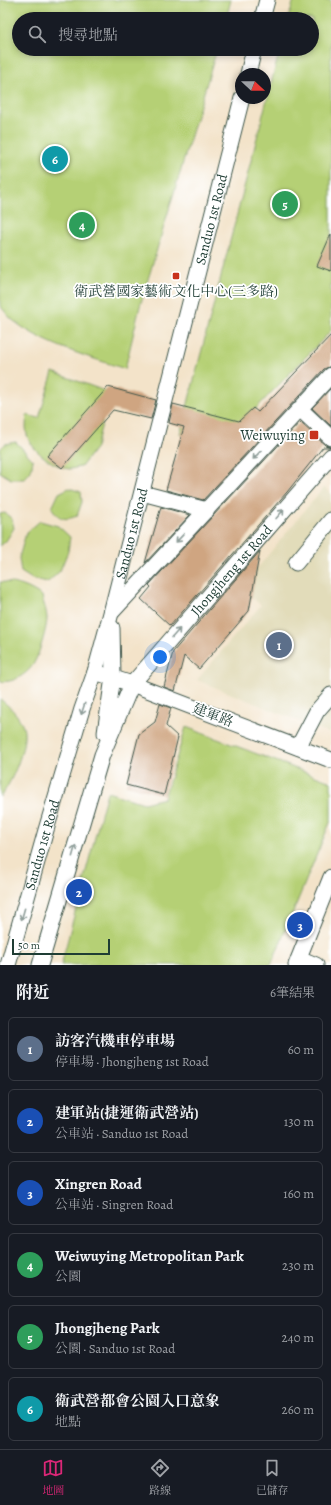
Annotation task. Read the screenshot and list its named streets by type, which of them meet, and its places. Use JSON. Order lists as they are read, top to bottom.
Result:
{
  "streets": {
    "street": ["Sanduo 1st Road", "Jhongjheng 1st Road", "建軍路"]
  },
  "crossings": [
    ["Sanduo 1st Road", "建軍路"],
    ["Jhongjheng 1st Road", "建軍路"]
  ],
  "places": {
    "transit": ["衛武營國家藝術文化中心(三多路)", "Weiwuying"]
  },
  "scale_bar": "50 m",
  "north": "right",
  "page": {
    "search": "搜尋地點",
    "pins": [
      "6",
      "5",
      "4",
      "1",
      "2",
      "3"
    ],
    "scale": "50 m",
    "heading": ["附近", "6筆結果"],
    "list": [
      {
        "mark": "1",
        "name": "訪客汽機車停車場",
        "note": "停車場 · Jhongjheng 1st Road",
        "value": "60 m"
      },
      {
        "mark": "2",
        "name": "建軍站(捷運衛武營站)",
        "note": "公車站 · Sanduo 1st Road",
        "value": "130 m"
      },
      {
        "mark": "3",
        "name": "Xingren Road",
        "note": "公車站 · Singren Road",
        "value": "160 m"
      },
      {
        "mark": "4",
        "name": "Weiwuying Metropolitan Park",
        "note": "公園",
        "value": "230 m"
      },
      {
        "mark": "5",
        "name": "Jhongjheng Park",
        "note": "公園 · Sanduo 1st Road",
        "value": "240 m"
      },
      {
        "mark": "6",
        "name": "衛武營都會公園入口意象",
        "note": "地點",
        "value": "260 m"
      }
    ],
    "nav": ["地圖", "路線", "已儲存"]
  }
}
